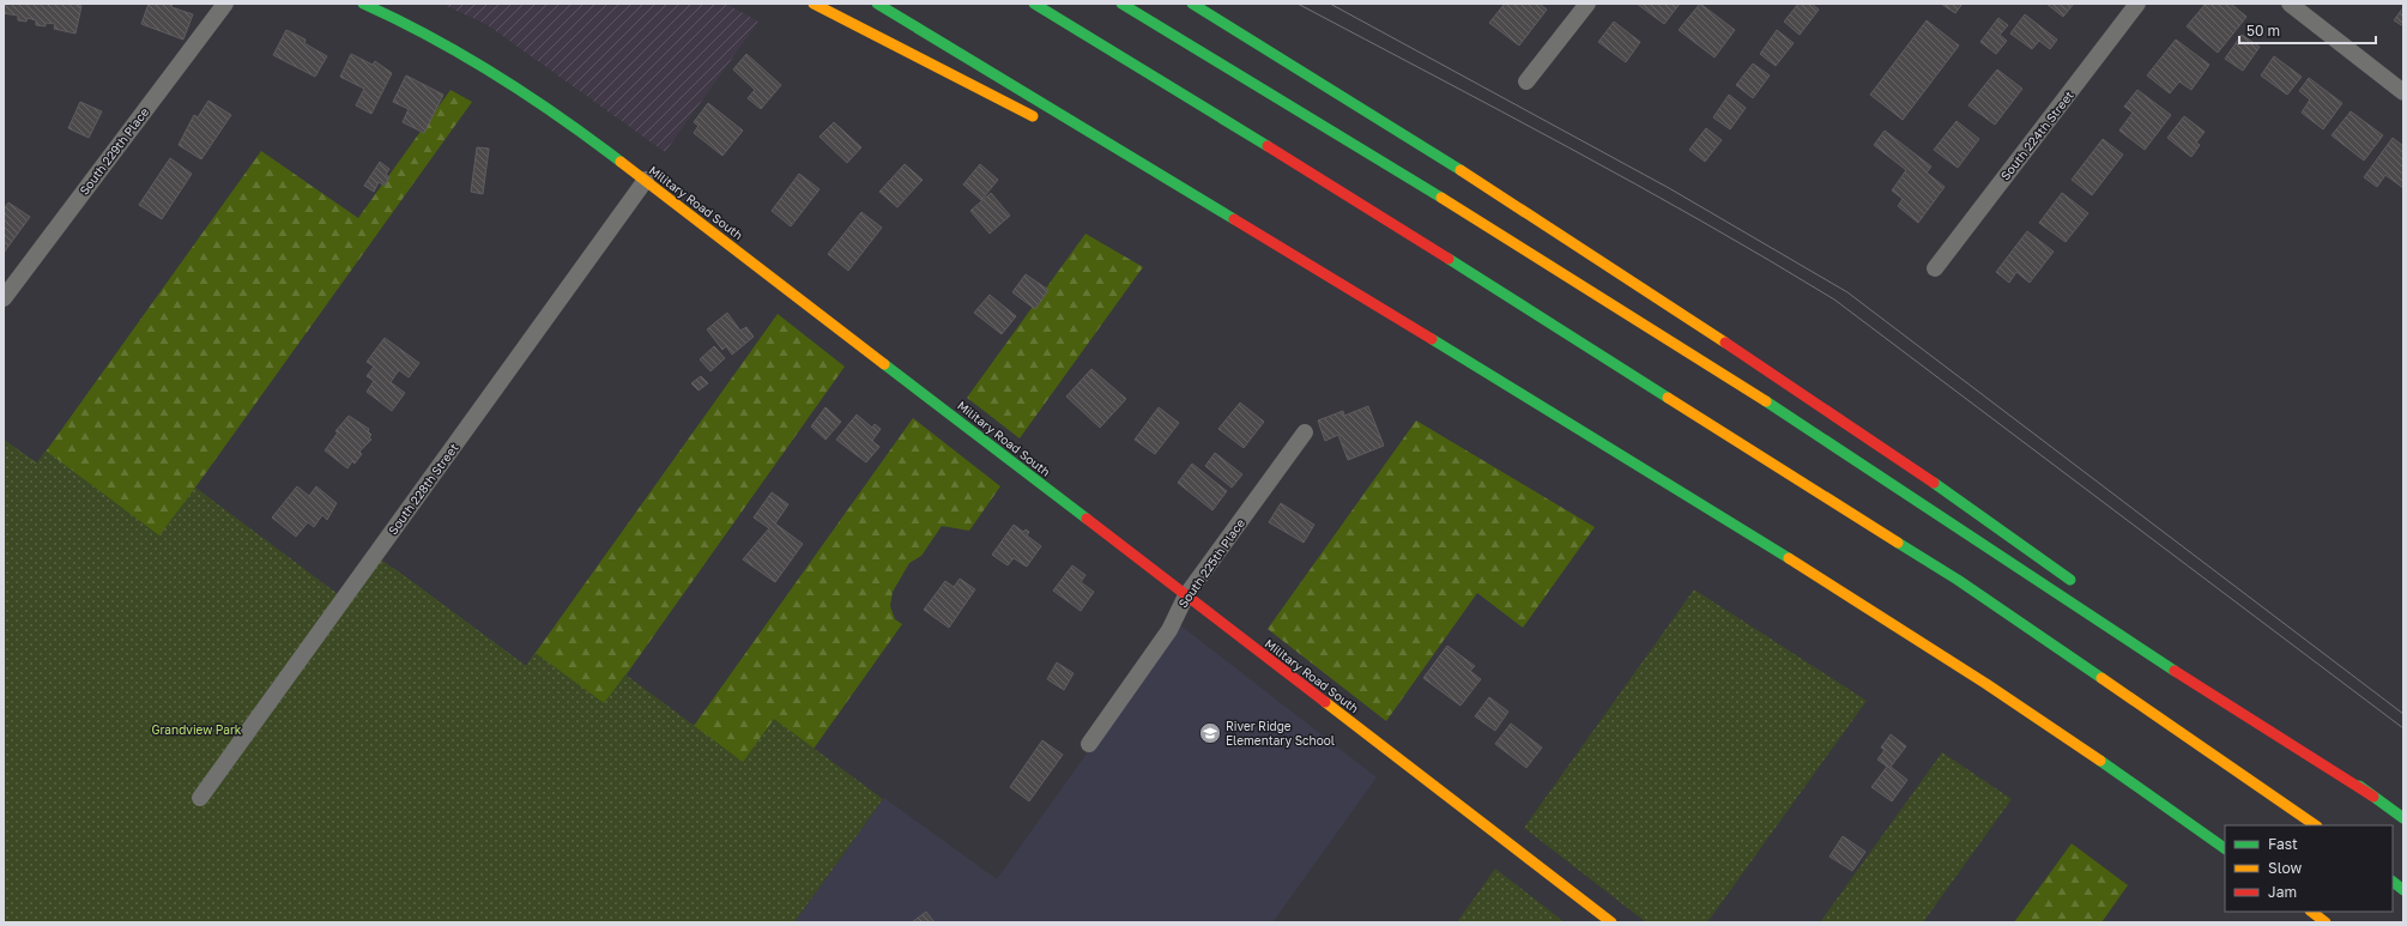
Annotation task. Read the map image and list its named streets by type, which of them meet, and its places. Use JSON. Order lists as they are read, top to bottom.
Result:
{
  "streets": {
    "main road": ["Military Road South"],
    "street": [
      "South 224th Street",
      "South 229th Place",
      "South 228th Street",
      "South 225th Place"
    ]
  },
  "crossings": [
    ["Military Road South", "South 228th Street"],
    ["Military Road South", "South 225th Place"]
  ],
  "parks": ["Grandview Park"],
  "places": {
    "school or university": ["River Ridge Elementary School"]
  },
  "legend": ["Fast", "Slow", "Jam"],
  "scale_bar": "50 m"
}
